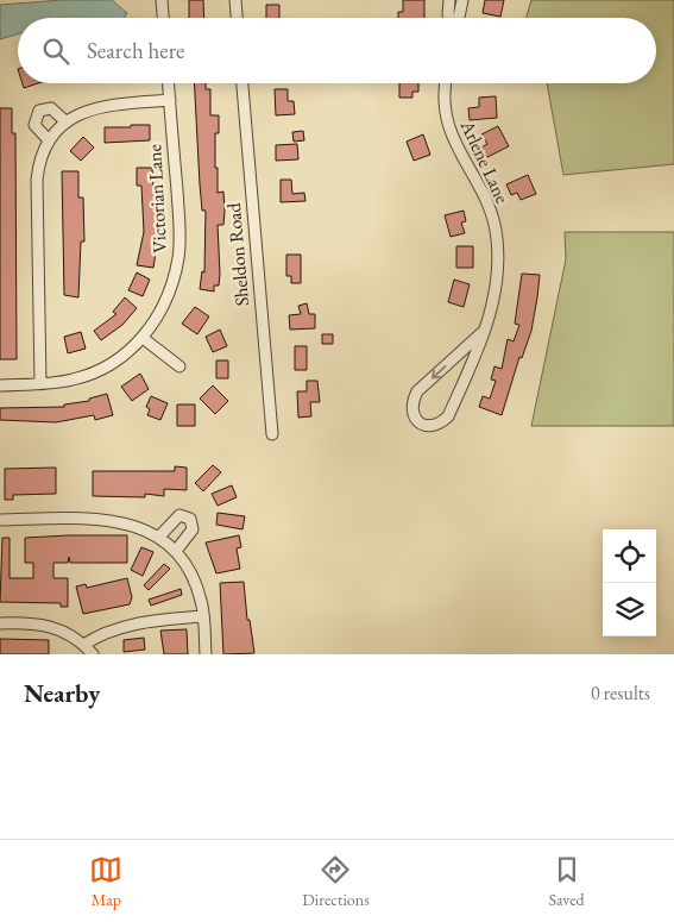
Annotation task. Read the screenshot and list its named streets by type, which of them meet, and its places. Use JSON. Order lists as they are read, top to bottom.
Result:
{
  "streets": {
    "street": ["Arlene Lane", "Victorian Lane", "Sheldon Road"]
  },
  "page": {
    "search": "Search here",
    "heading": ["Nearby", "0 results"],
    "nav": ["Map", "Directions", "Saved"]
  }
}
